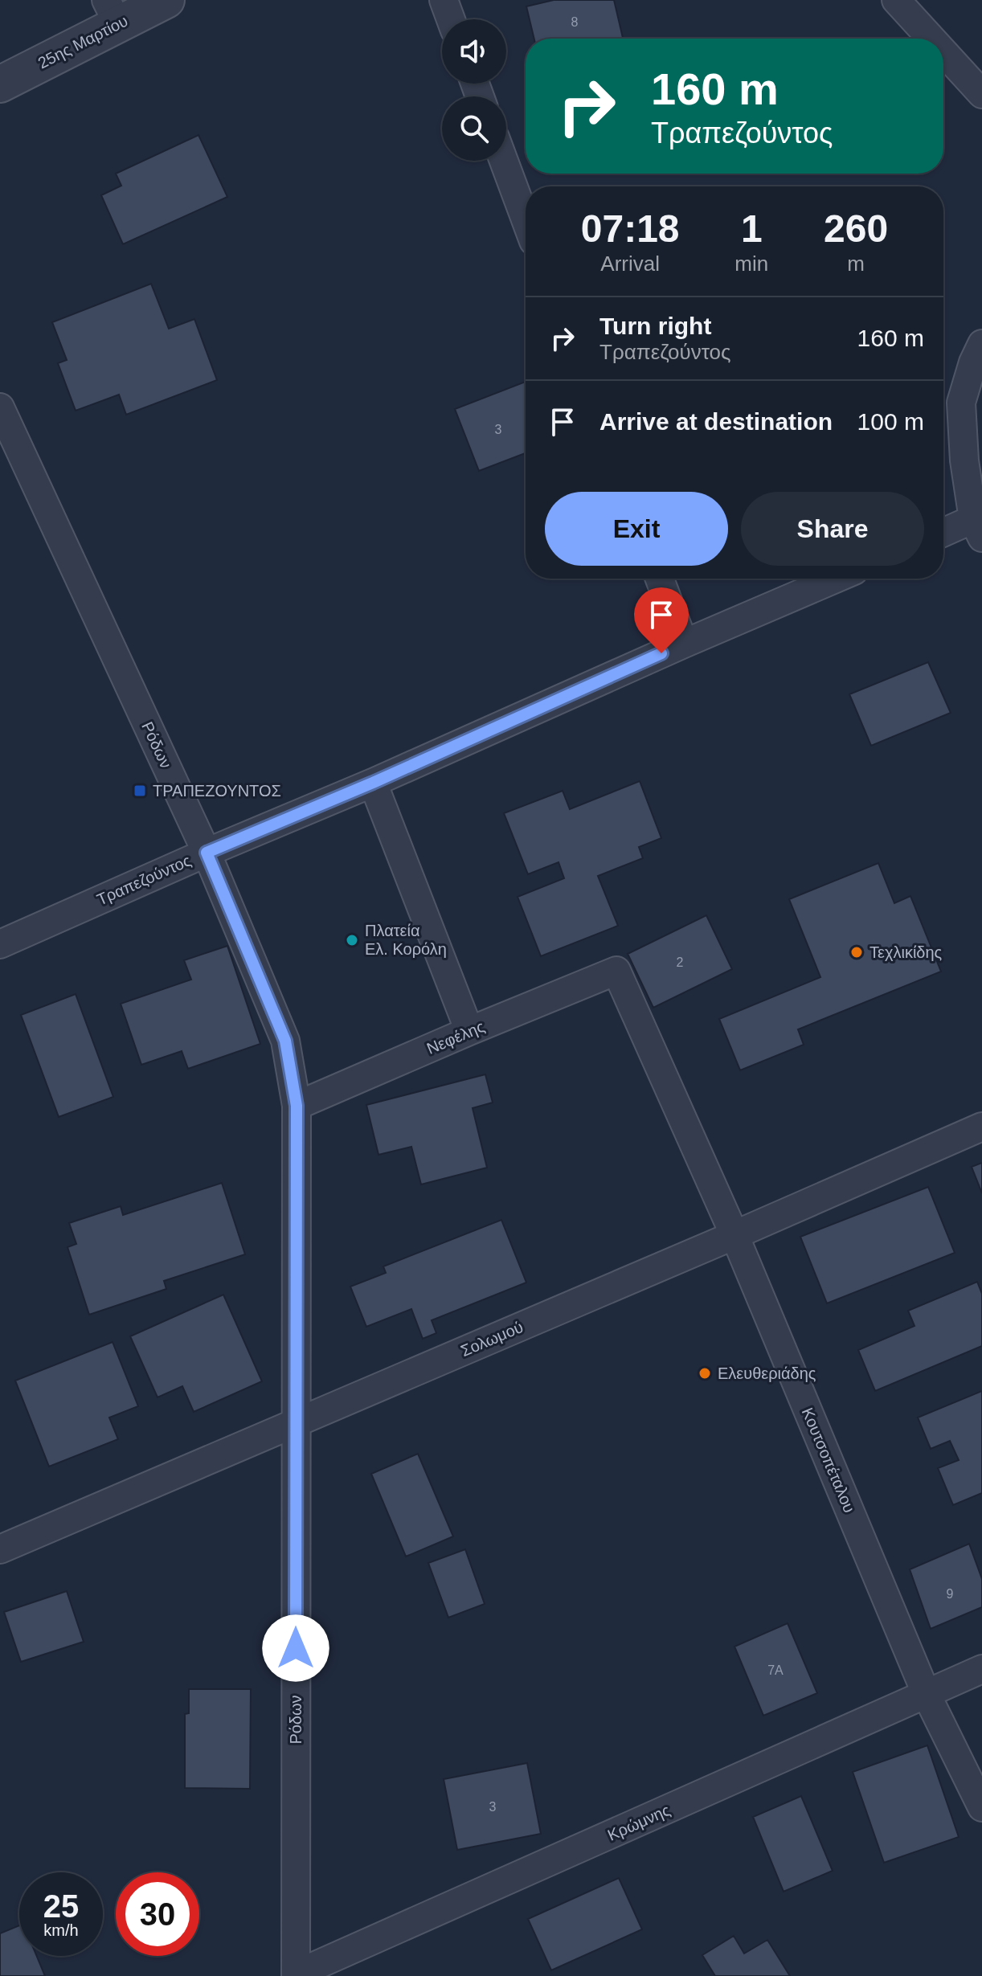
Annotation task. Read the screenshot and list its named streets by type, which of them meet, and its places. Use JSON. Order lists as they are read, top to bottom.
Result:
{
  "streets": {
    "street": [
      "25ης Μαρτίου",
      "Ρόδων",
      "Τραπεζούντος",
      "Νεφέλης",
      "Σολωμού",
      "Κουτσοπέταλου",
      "Κρώμνης"
    ]
  },
  "crossings": [
    ["Ρόδων", "Τραπεζούντος"],
    ["Ρόδων", "Νεφέλης"],
    ["Ρόδων", "Σολωμού"],
    ["Ρόδων", "Κρώμνης"],
    ["Νεφέλης", "Κουτσοπέταλου"],
    ["Σολωμού", "Κουτσοπέταλου"],
    ["Κουτσοπέταλου", "Κρώμνης"]
  ],
  "places": {
    "transit": ["ΤΡΑΠΕΖΟΥΝΤΟΣ"],
    "other": ["Πλατεία Ελ. Κορόλη", "Τεχλικίδης", "Ελευθεριάδης"]
  },
  "house_numbers": [
    "8",
    "3",
    "2",
    "9",
    "7A",
    "3"
  ],
  "page": {
    "turn": ["160 m", "Τραπεζούντος"],
    "eta": [
      "07:18",
      "Arrival",
      "1",
      "min",
      "260",
      "m"
    ],
    "list": [
      {
        "name": "Turn right",
        "note": "Τραπεζούντος",
        "value": "160 m"
      },
      {
        "name": "Arrive at destination",
        "value": "100 m"
      }
    ],
    "buttons": ["Exit", "Share"],
    "speed": "25 km/h",
    "limit": "30"
  }
}
